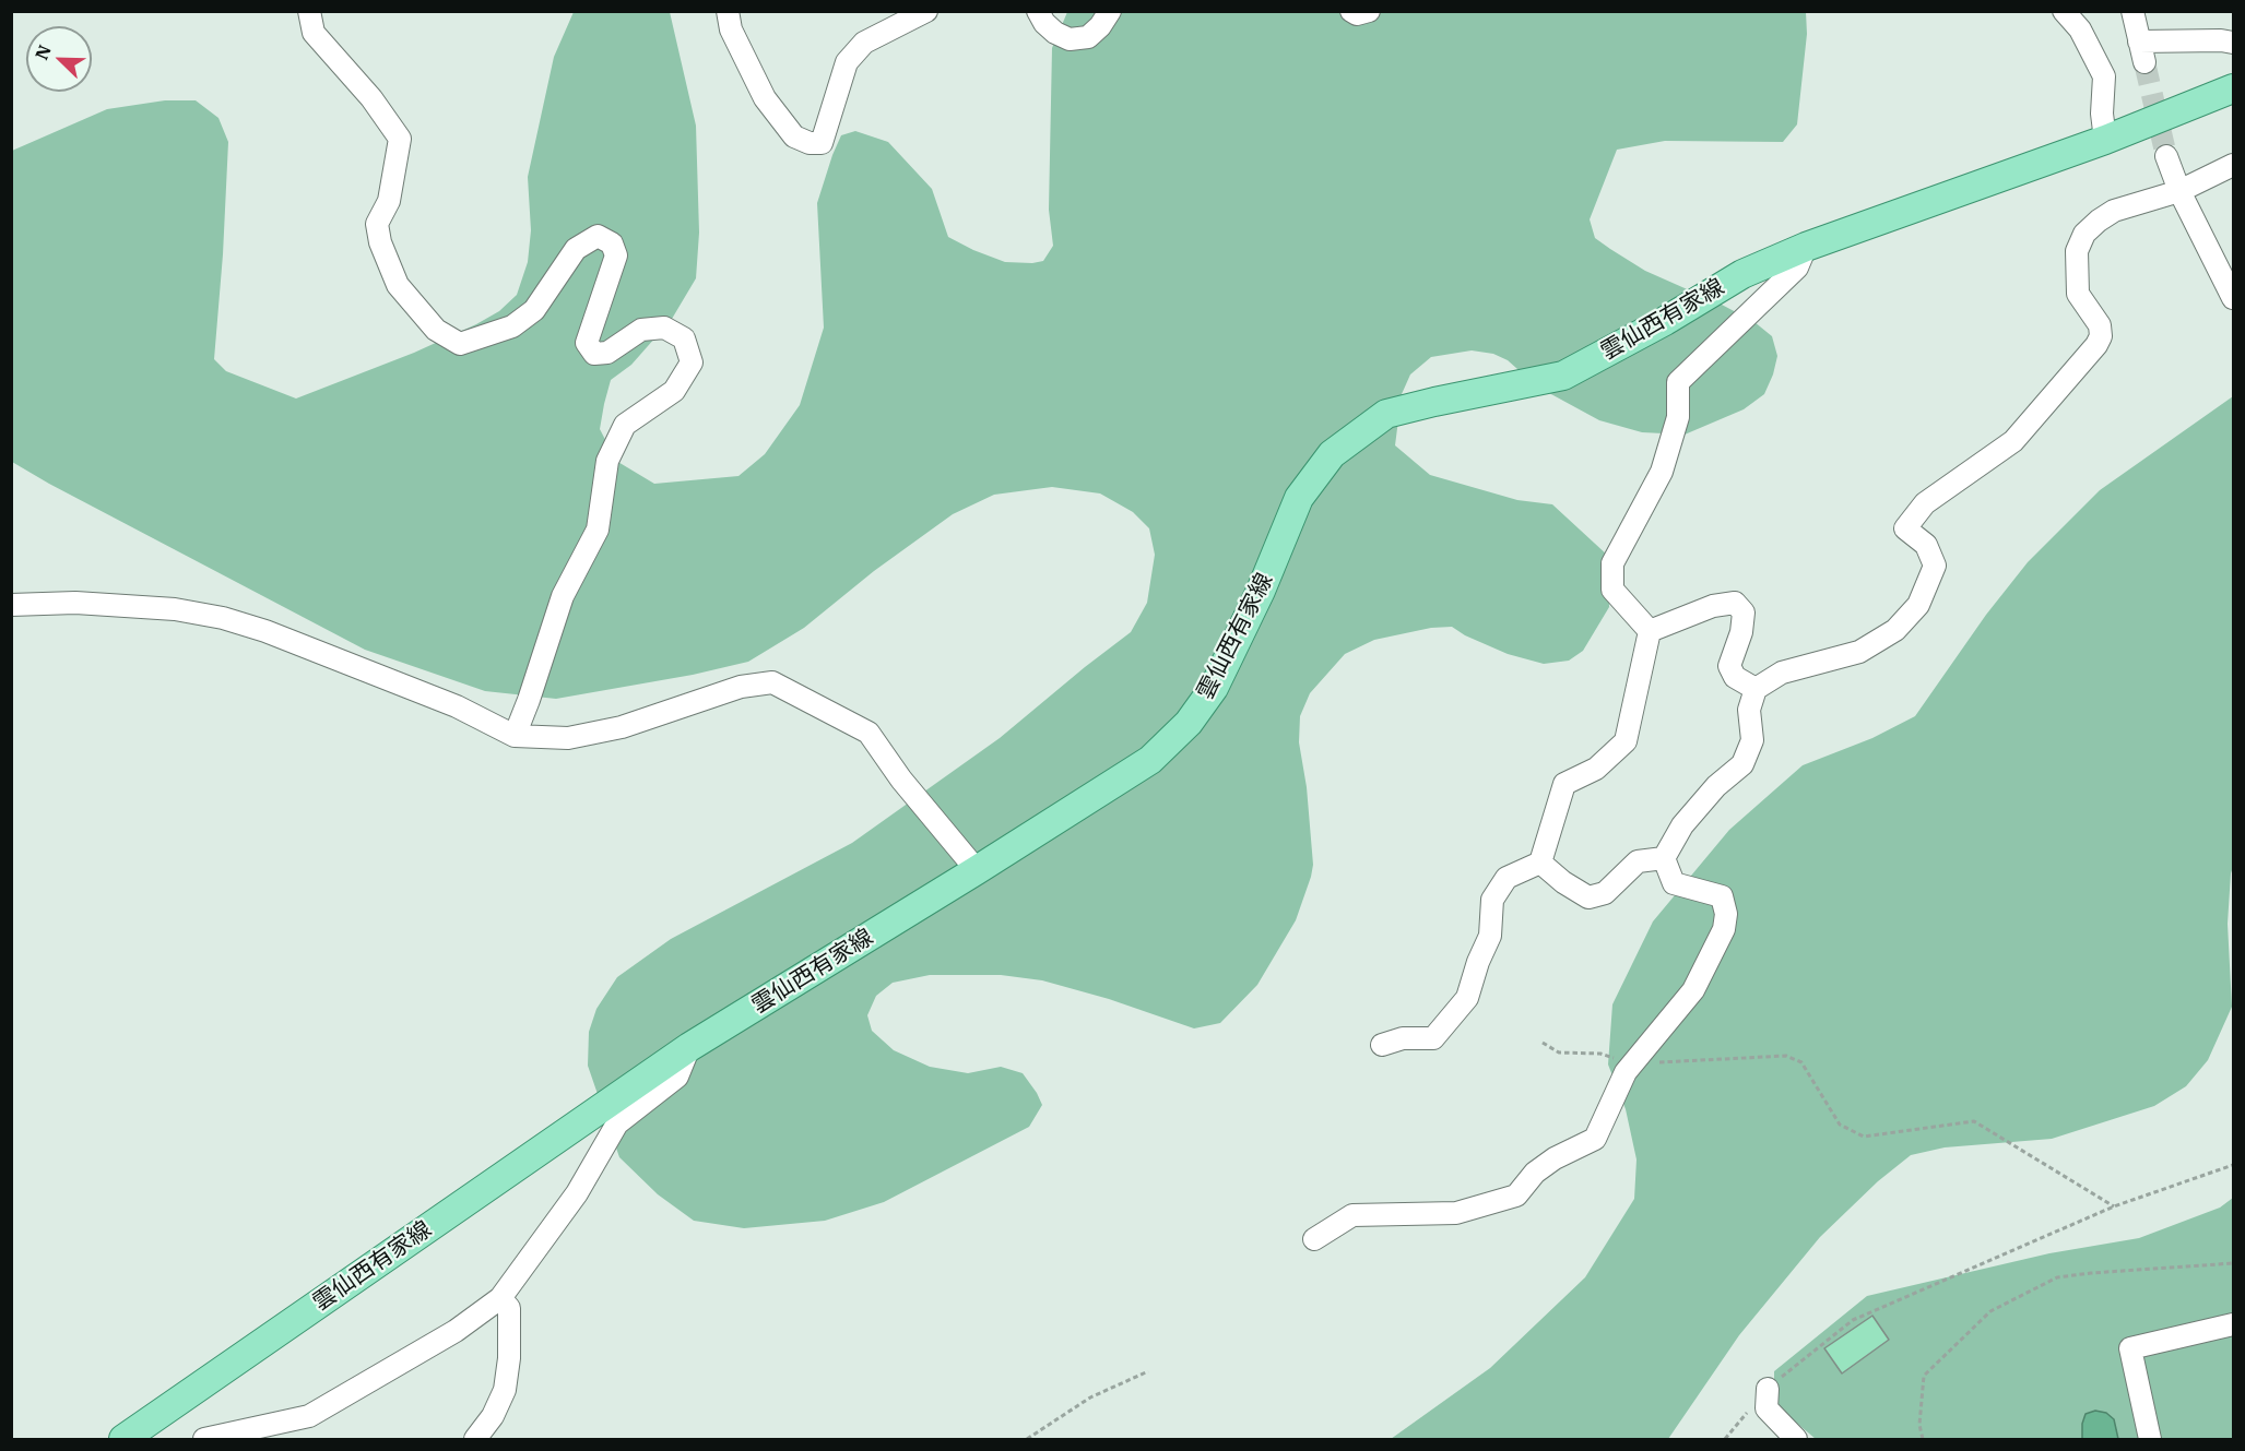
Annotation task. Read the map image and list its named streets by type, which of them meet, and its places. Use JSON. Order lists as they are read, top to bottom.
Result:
{
  "streets": {
    "main road": ["雲仙西有家線"]
  },
  "north": "top left"
}
